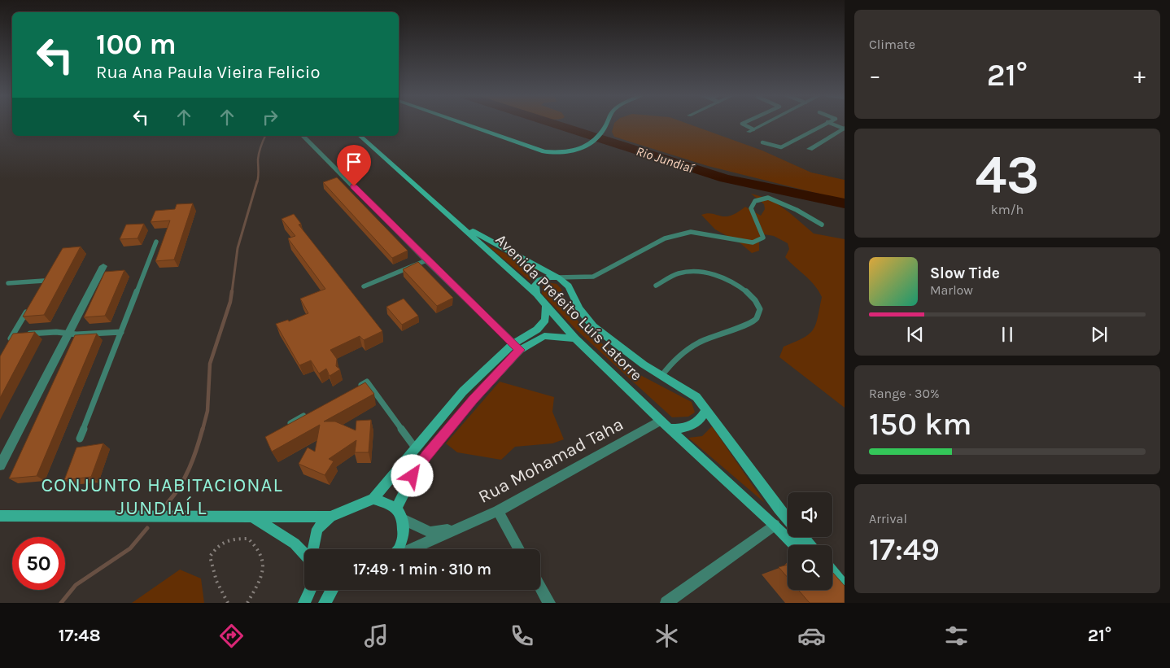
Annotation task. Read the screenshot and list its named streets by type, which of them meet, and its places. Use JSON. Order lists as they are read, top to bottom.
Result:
{
  "streets": {
    "main road": ["Avenida Prefeito Luís Latorre"],
    "street": ["Rua Mohamad Taha"]
  },
  "crossings": [
    ["Avenida Prefeito Luís Latorre", "Rua Mohamad Taha"]
  ],
  "districts": ["CONJUNTO HABITACIONAL JUNDIAÍ L"],
  "water": ["Rio Jundiaí"],
  "page": {
    "tile": [
      "Climate",
      ["43", "km/h"],
      ["Range · 30%", "150 km"],
      ["Arrival", "17:49"]
    ],
    "turn": ["100 m", "Rua Ana Paula Vieira Felicio"],
    "heat": ["−", "21°", "+"],
    "song": ["Slow Tide", "Marlow"],
    "limit": "50",
    "trip": "17:49 · 1 min · 310 m",
    "tabs": ["17:48", "21°"]
  }
}
